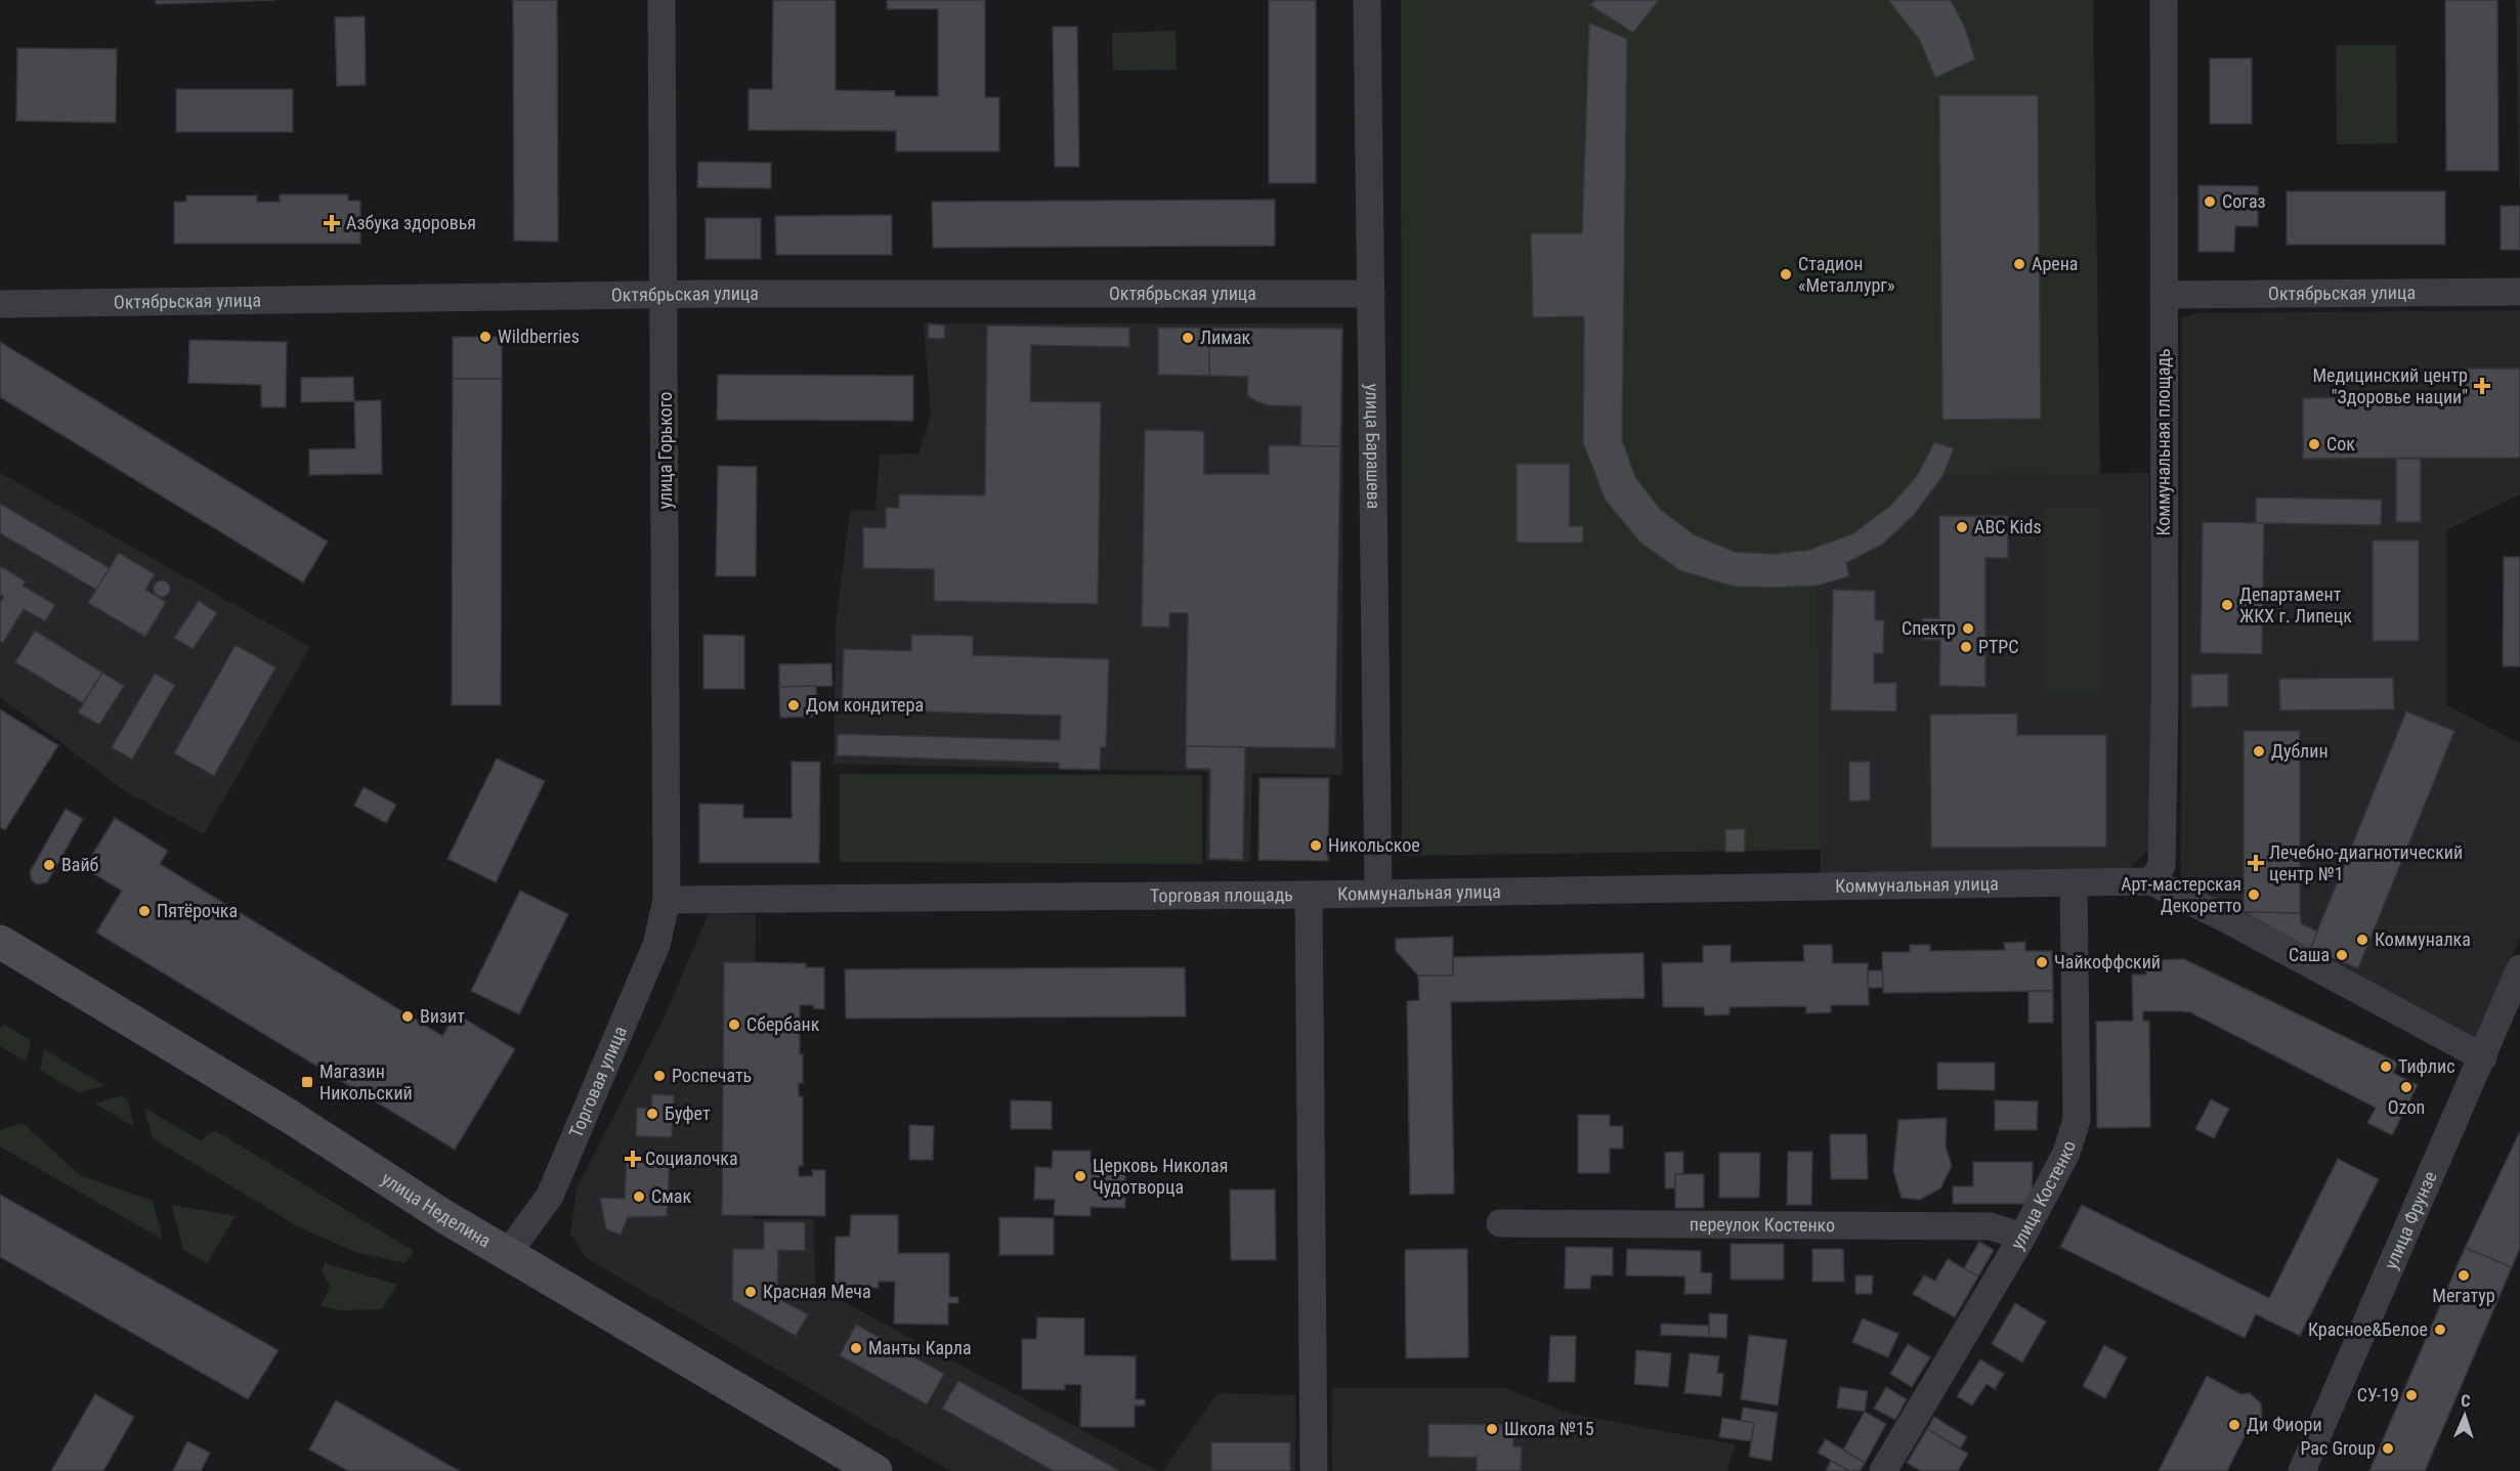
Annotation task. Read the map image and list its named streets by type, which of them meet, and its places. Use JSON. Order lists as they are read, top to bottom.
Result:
{
  "streets": {
    "main road": ["улица Неделина"],
    "street": [
      "Октябрьская улица",
      "Коммунальная площадь",
      "улица Барашева",
      "улица Горького",
      "Коммунальная улица",
      "Торговая площадь",
      "Торговая улица",
      "улица Костенко",
      "улица Фрунзе",
      "переулок Костенко"
    ]
  },
  "crossings": [
    ["Октябрьская улица", "Коммунальная площадь"],
    ["Октябрьская улица", "улица Барашева"],
    ["Октябрьская улица", "улица Горького"],
    ["Коммунальная площадь", "Коммунальная улица"],
    ["улица Барашева", "Коммунальная улица"],
    ["улица Горького", "Торговая площадь"],
    ["улица Горького", "Торговая улица"],
    ["Коммунальная улица", "Торговая площадь"],
    ["Коммунальная улица", "улица Костенко"],
    ["Коммунальная улица", "улица Фрунзе"],
    ["Торговая площадь", "Торговая улица"],
    ["Торговая улица", "улица Неделина"],
    ["улица Костенко", "переулок Костенко"]
  ],
  "places": {
    "other": [
      "Согаз",
      "Арена",
      "Стадион «Металлург»",
      "Wildberries",
      "Лимак",
      "Сок",
      "ABC Kids",
      "Департамент ЖКХ г. Липецк",
      "Спектр",
      "РТРС",
      "Дом кондитера",
      "Дублин",
      "Никольское",
      "Вайб",
      "Арт-мастерская Декоретто",
      "Пятёрочка",
      "Коммуналка",
      "Саша",
      "Чайкоффский",
      "Визит",
      "Сбербанк",
      "Тифлис",
      "Роспечать",
      "Ozon",
      "Буфет",
      "Церковь Николая Чудотворца",
      "Смак",
      "Мегатур",
      "Красная Меча",
      "Красное&Белое",
      "Манты Карла",
      "СУ-19",
      "Ди Фиори",
      "Школа №15",
      "Pac Group"
    ],
    "health": [
      "Азбука здоровья",
      "Медицинский центр \"Здоровье нации\"",
      "Лечебно-диагнотический центр №1",
      "Социалочка"
    ],
    "transit": ["Магазин Никольский"]
  },
  "north": "top"
}
